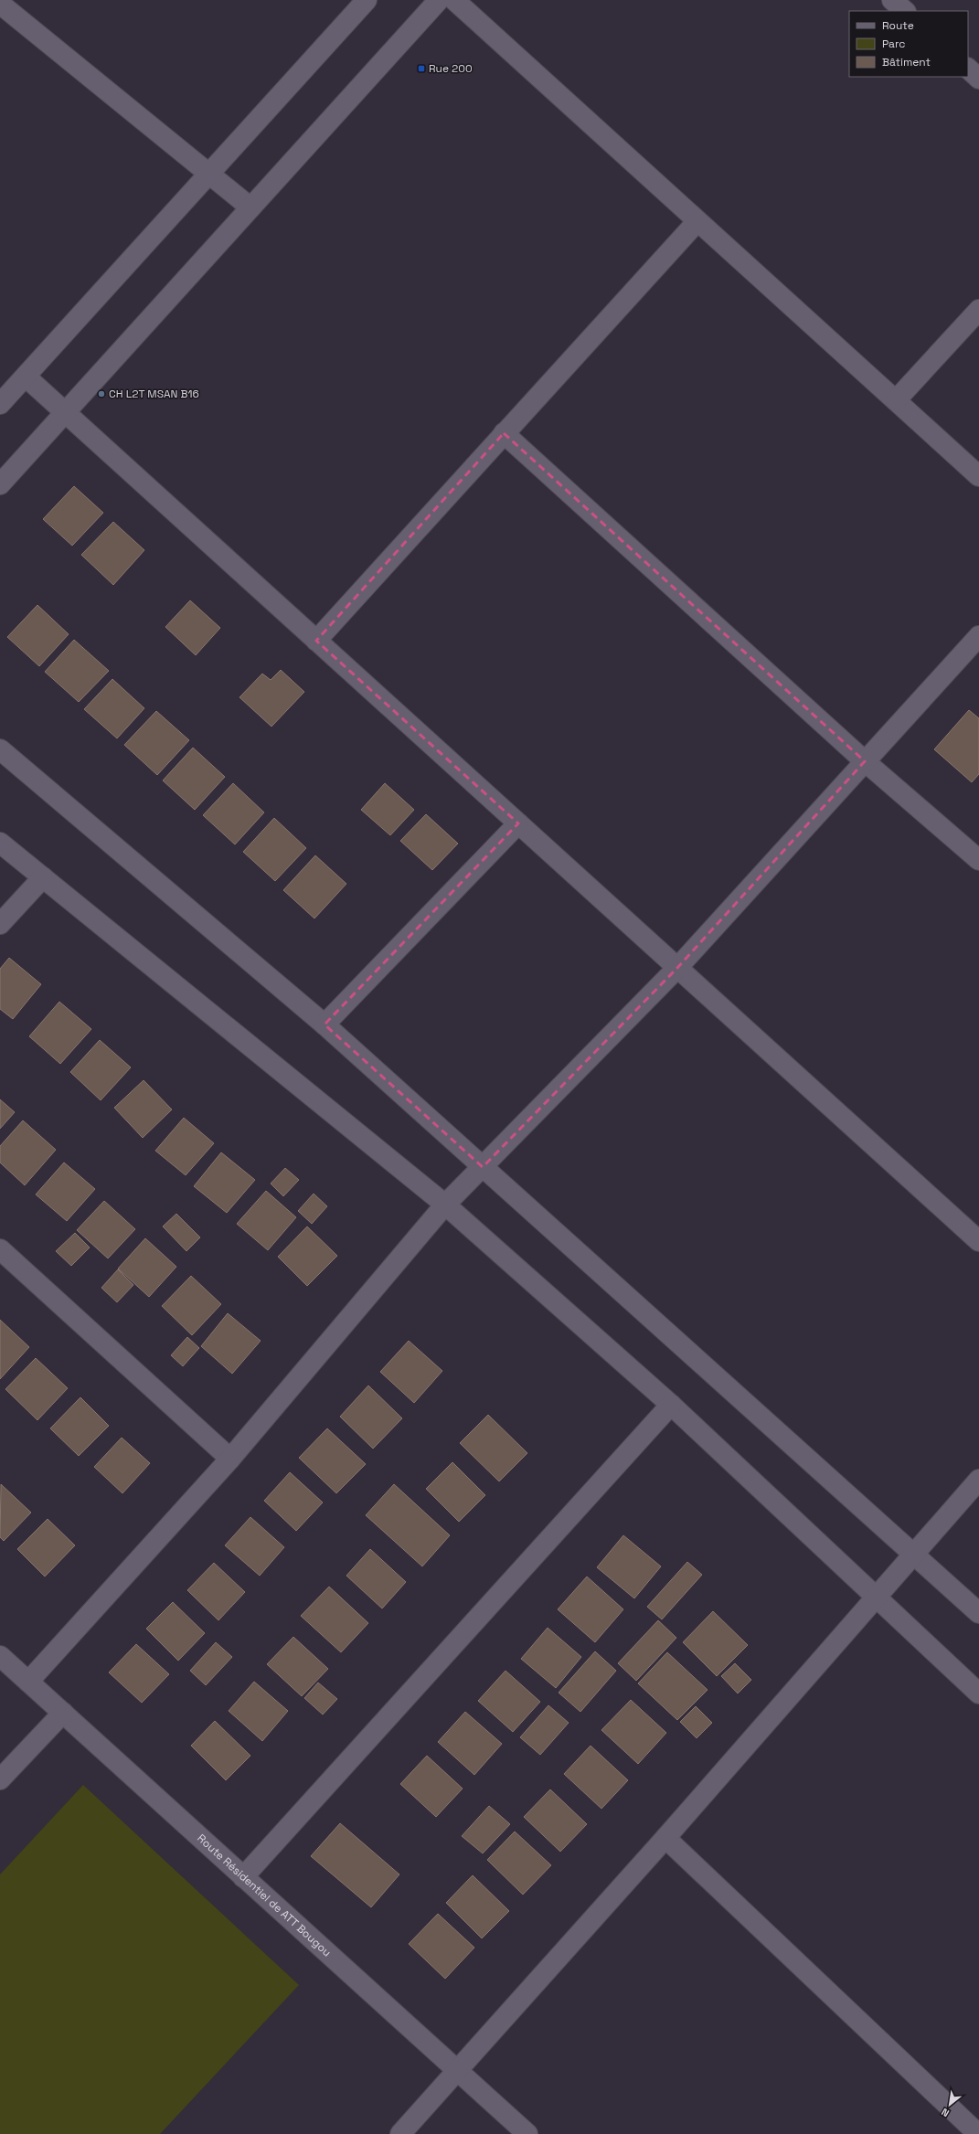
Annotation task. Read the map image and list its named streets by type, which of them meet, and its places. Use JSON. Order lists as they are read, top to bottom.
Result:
{
  "streets": {
    "street": ["Route Résidentiel de ATT Bougou"]
  },
  "places": {
    "transit": ["Rue 200"],
    "other": ["CH L2T MSAN B16"]
  },
  "legend": ["Route", "Parc", "Bâtiment"],
  "north": "bottom left"
}
